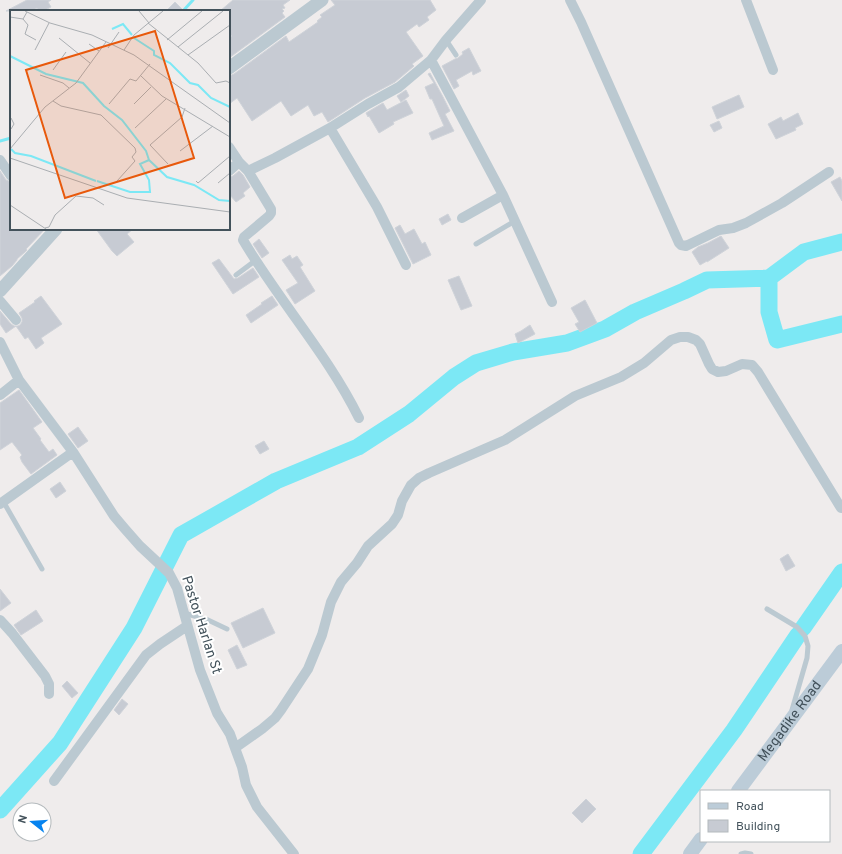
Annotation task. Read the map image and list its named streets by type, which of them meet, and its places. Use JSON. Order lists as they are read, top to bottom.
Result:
{
  "streets": {
    "main road": ["Megadike Road"],
    "street": ["Pastor Harlan St"]
  },
  "legend": ["Road", "Building"],
  "north": "left"
}
